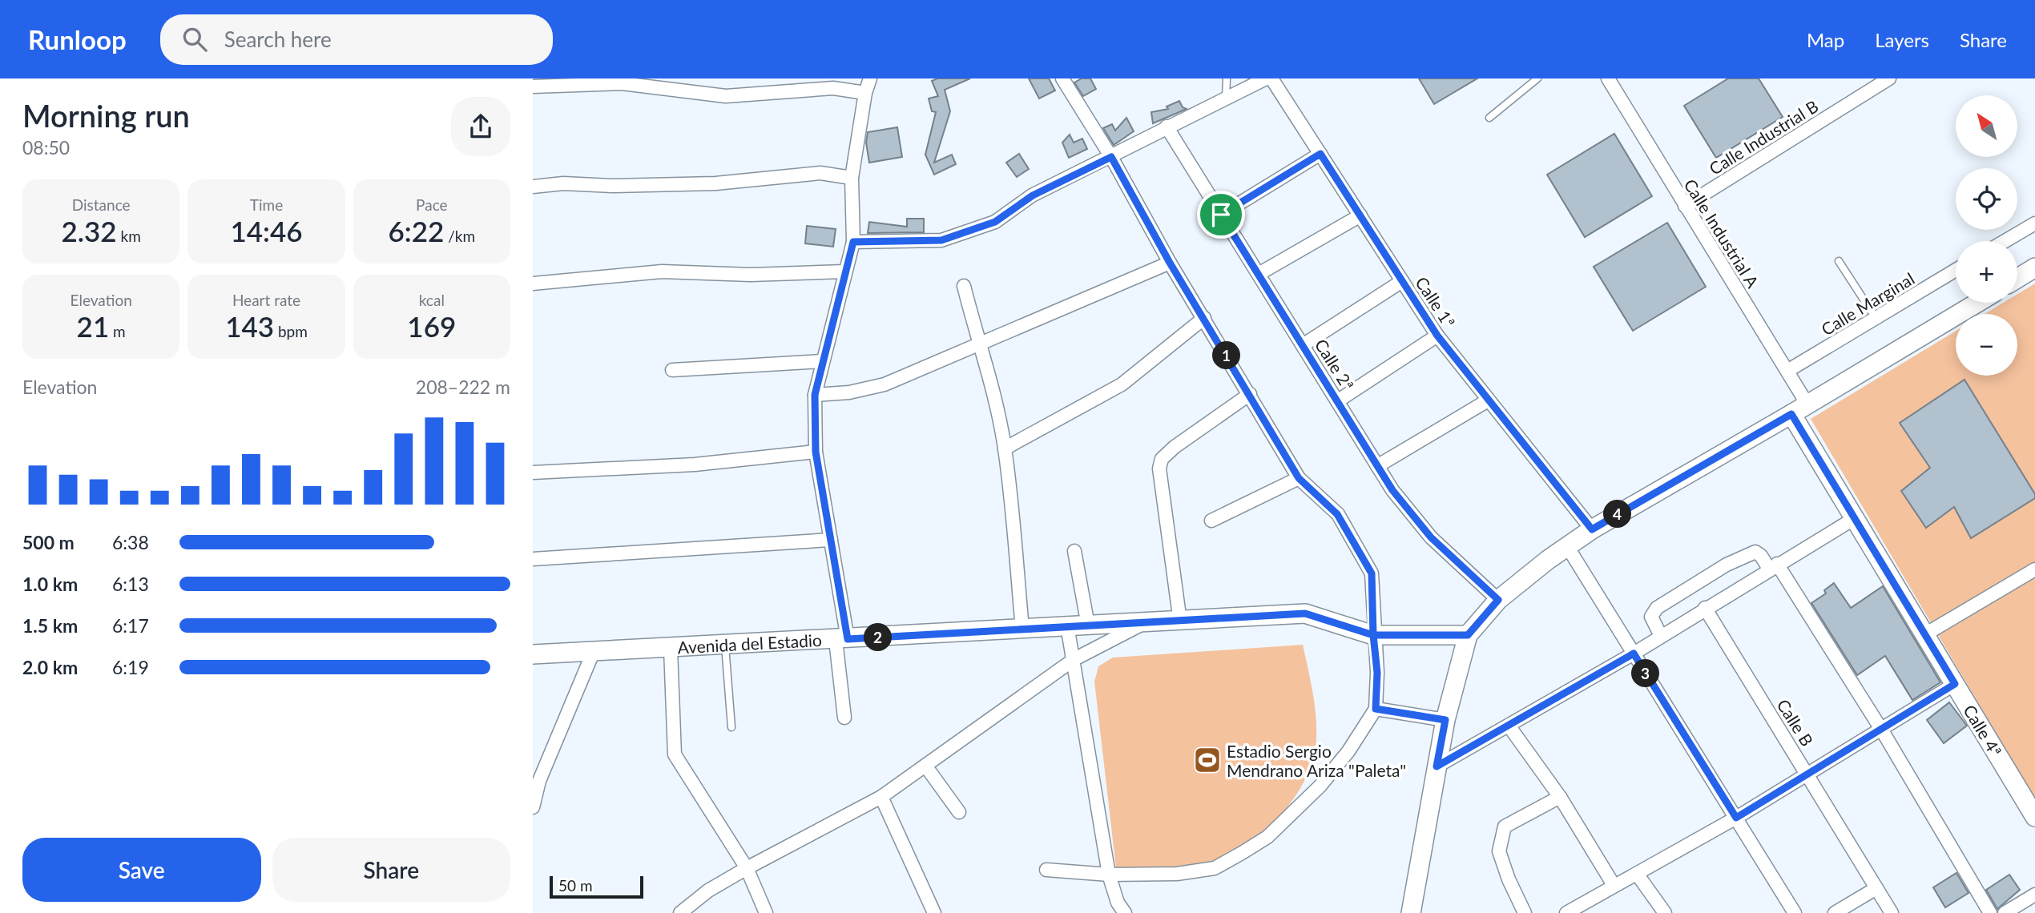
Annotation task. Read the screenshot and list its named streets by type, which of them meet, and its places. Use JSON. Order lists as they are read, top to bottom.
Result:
{
  "streets": {
    "street": [
      "Calle Industrial B",
      "Calle Industrial A",
      "Calle 1ª",
      "Calle Marginal",
      "Calle 2ª",
      "Avenida del Estadio",
      "Calle B",
      "Calle 4ª"
    ]
  },
  "crossings": [
    ["Calle Industrial B", "Calle Industrial A"],
    ["Calle Industrial A", "Calle Marginal"]
  ],
  "places": {
    "sports": ["Estadio Sergio Mendrano Ariza \"Paleta\""]
  },
  "scale_bar": "50 m",
  "north": "top left",
  "page": {
    "header": "Runloop",
    "search": "Search here",
    "nav": ["Map", "Layers", "Share"],
    "heading": ["Morning run", "08:50"],
    "map_buttons": ["+", "−"],
    "stats": [
      ["Distance", "2.32 km"],
      ["Time", "14:46"],
      ["Pace", "6:22 /km"],
      ["Elevation", "21 m"],
      ["Heart rate", "143 bpm"],
      ["kcal", "169"]
    ],
    "pins": [
      "1",
      "4",
      "2",
      "3"
    ],
    "chart": ["Elevation", "208–222 m"],
    "list": [
      {
        "name": "500 m",
        "note": "6:38"
      },
      {
        "name": "1.0 km",
        "note": "6:13"
      },
      {
        "name": "1.5 km",
        "note": "6:17"
      },
      {
        "name": "2.0 km",
        "note": "6:19"
      }
    ],
    "buttons": ["Save", "Share"],
    "scale": "50 m"
  }
}
